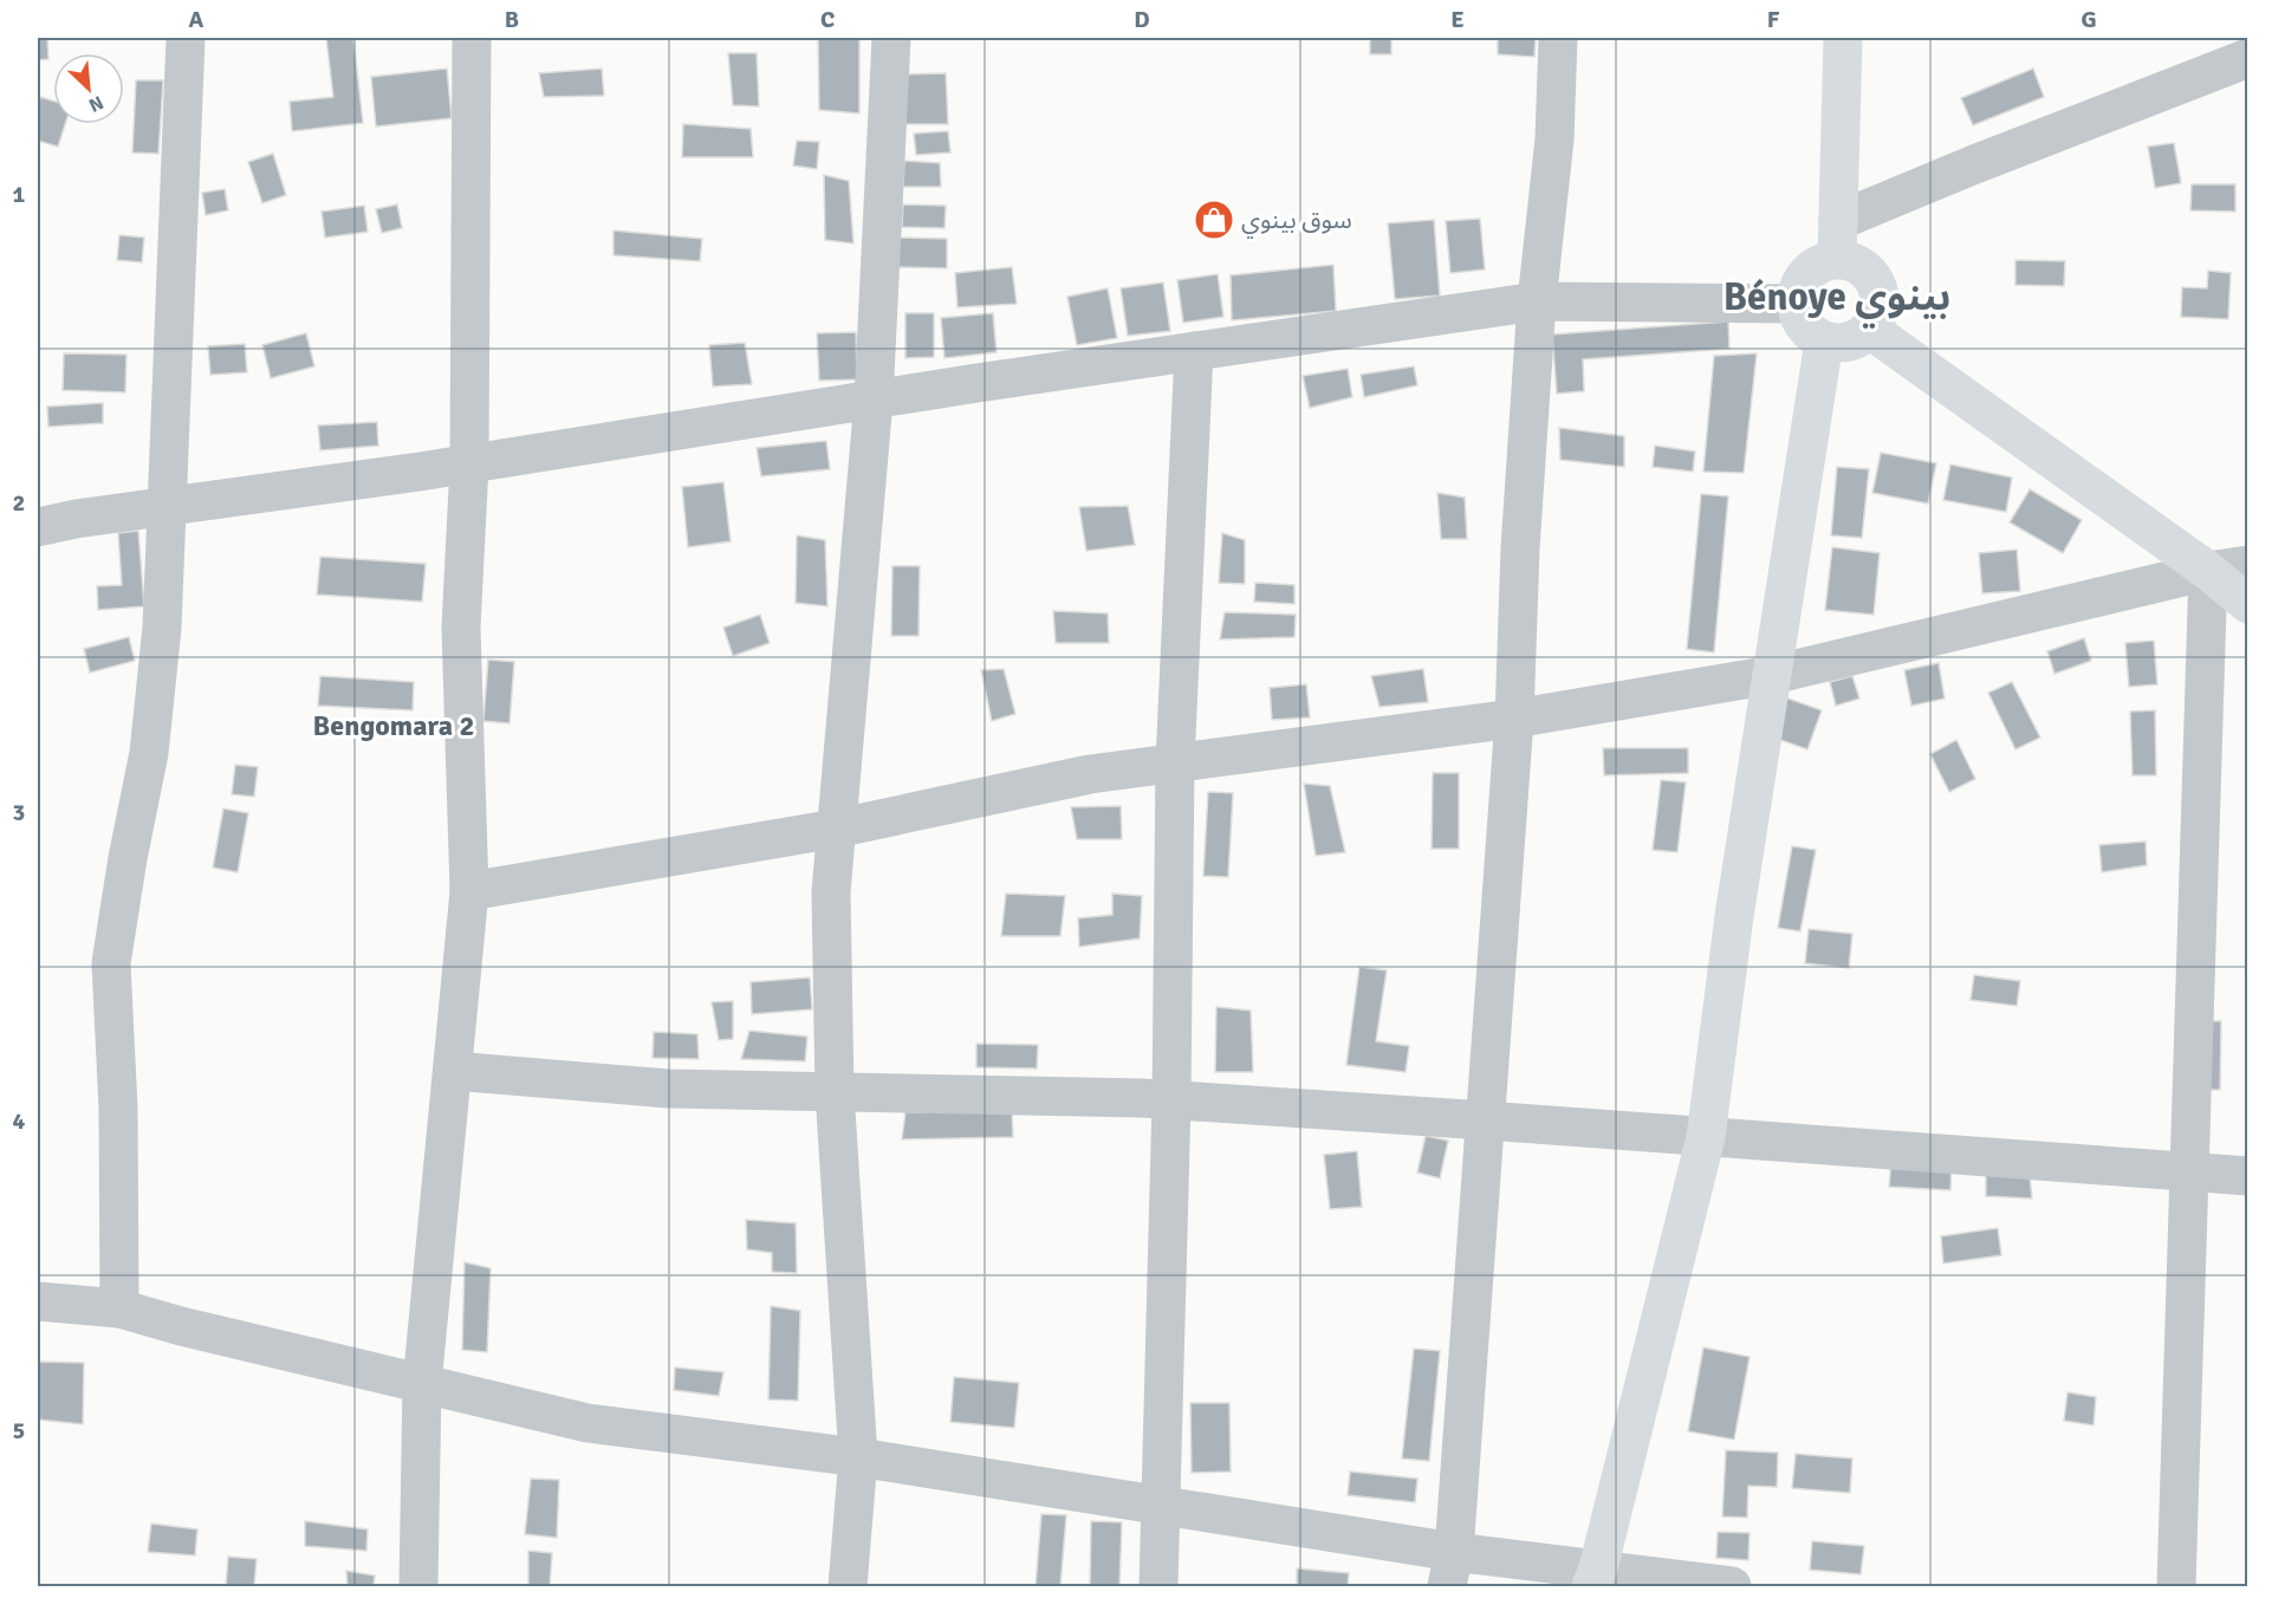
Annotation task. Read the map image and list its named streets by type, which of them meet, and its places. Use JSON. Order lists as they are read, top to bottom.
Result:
{
  "districts": ["Bénoye بينوي", "Bengomara 2"],
  "places": {
    "shop": ["سوق بينوي"]
  },
  "north": "bottom right",
  "grid": {
    "columns": [
      "A",
      "B",
      "C",
      "D",
      "E",
      "F",
      "G"
    ],
    "rows": [
      "1",
      "2",
      "3",
      "4",
      "5"
    ]
  }
}
